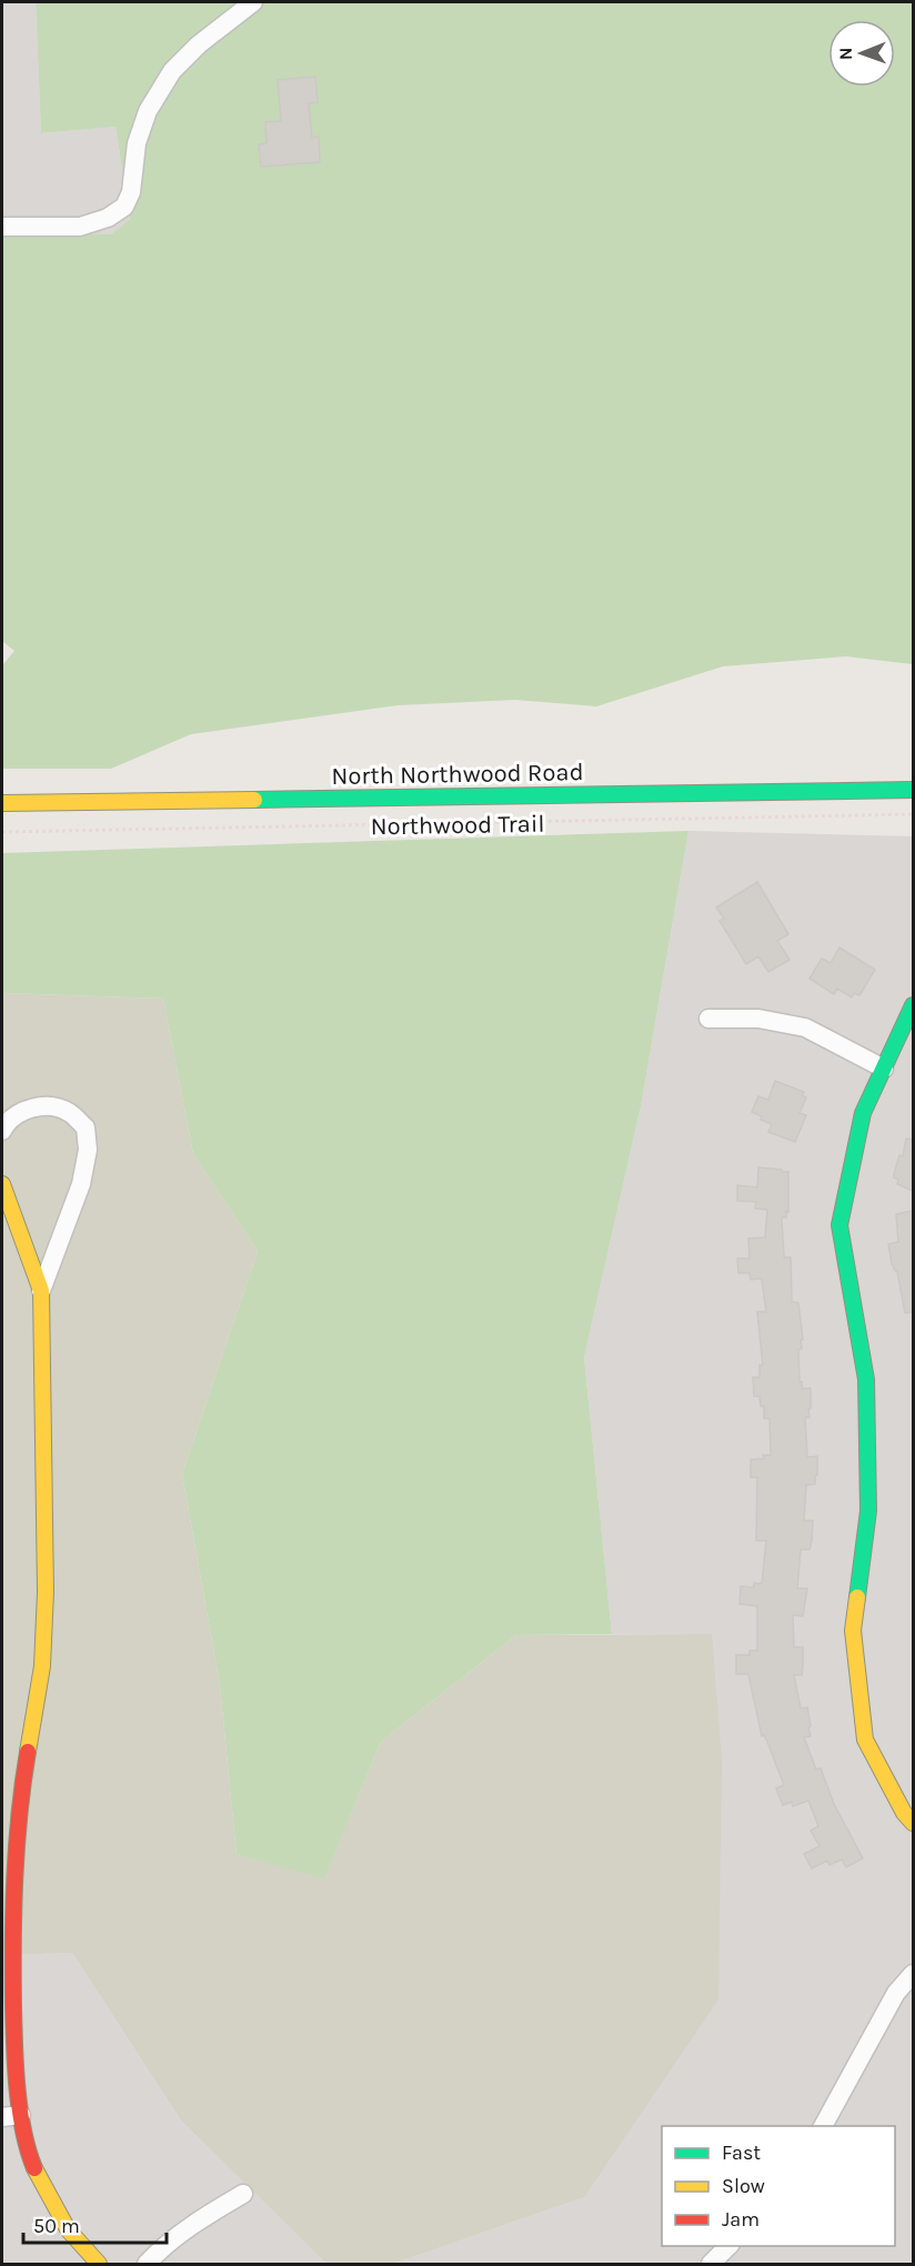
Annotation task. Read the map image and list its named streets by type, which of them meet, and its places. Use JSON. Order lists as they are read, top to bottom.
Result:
{
  "streets": {
    "street": ["North Northwood Road"],
    "path": ["Northwood Trail"]
  },
  "legend": ["Fast", "Slow", "Jam"],
  "scale_bar": "50 m",
  "north": "left"
}
